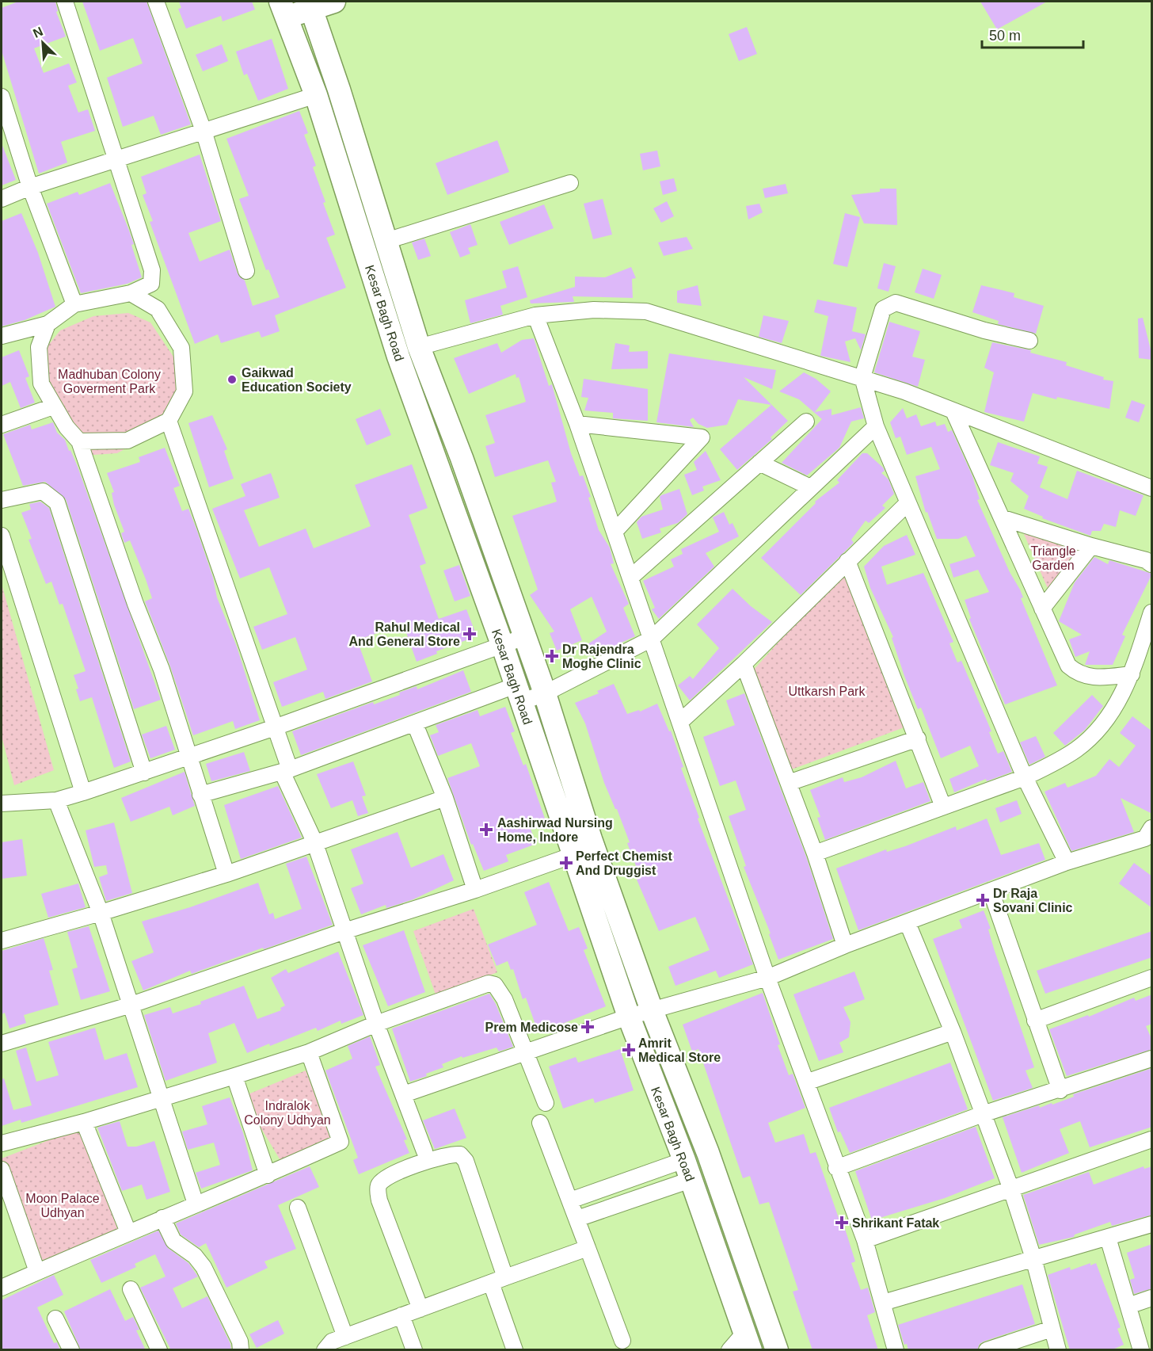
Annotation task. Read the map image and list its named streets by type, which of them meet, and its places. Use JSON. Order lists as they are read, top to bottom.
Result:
{
  "streets": {
    "main road": ["Kesar Bagh Road"]
  },
  "parks": [
    "Madhuban Colony Goverment Park",
    "Triangle Garden",
    "Uttkarsh Park",
    "Indralok Colony Udhyan",
    "Moon Palace Udhyan"
  ],
  "places": {
    "other": ["Gaikwad Education Society"],
    "health": [
      "Rahul Medical And General Store",
      "Dr Rajendra Moghe Clinic",
      "Aashirwad Nursing Home, Indore",
      "Perfect Chemist And Druggist",
      "Dr Raja Sovani Clinic",
      "Prem Medicose",
      "Amrit Medical Store",
      "Shrikant Fatak"
    ]
  },
  "scale_bar": "50 m",
  "north": "top left"
}
